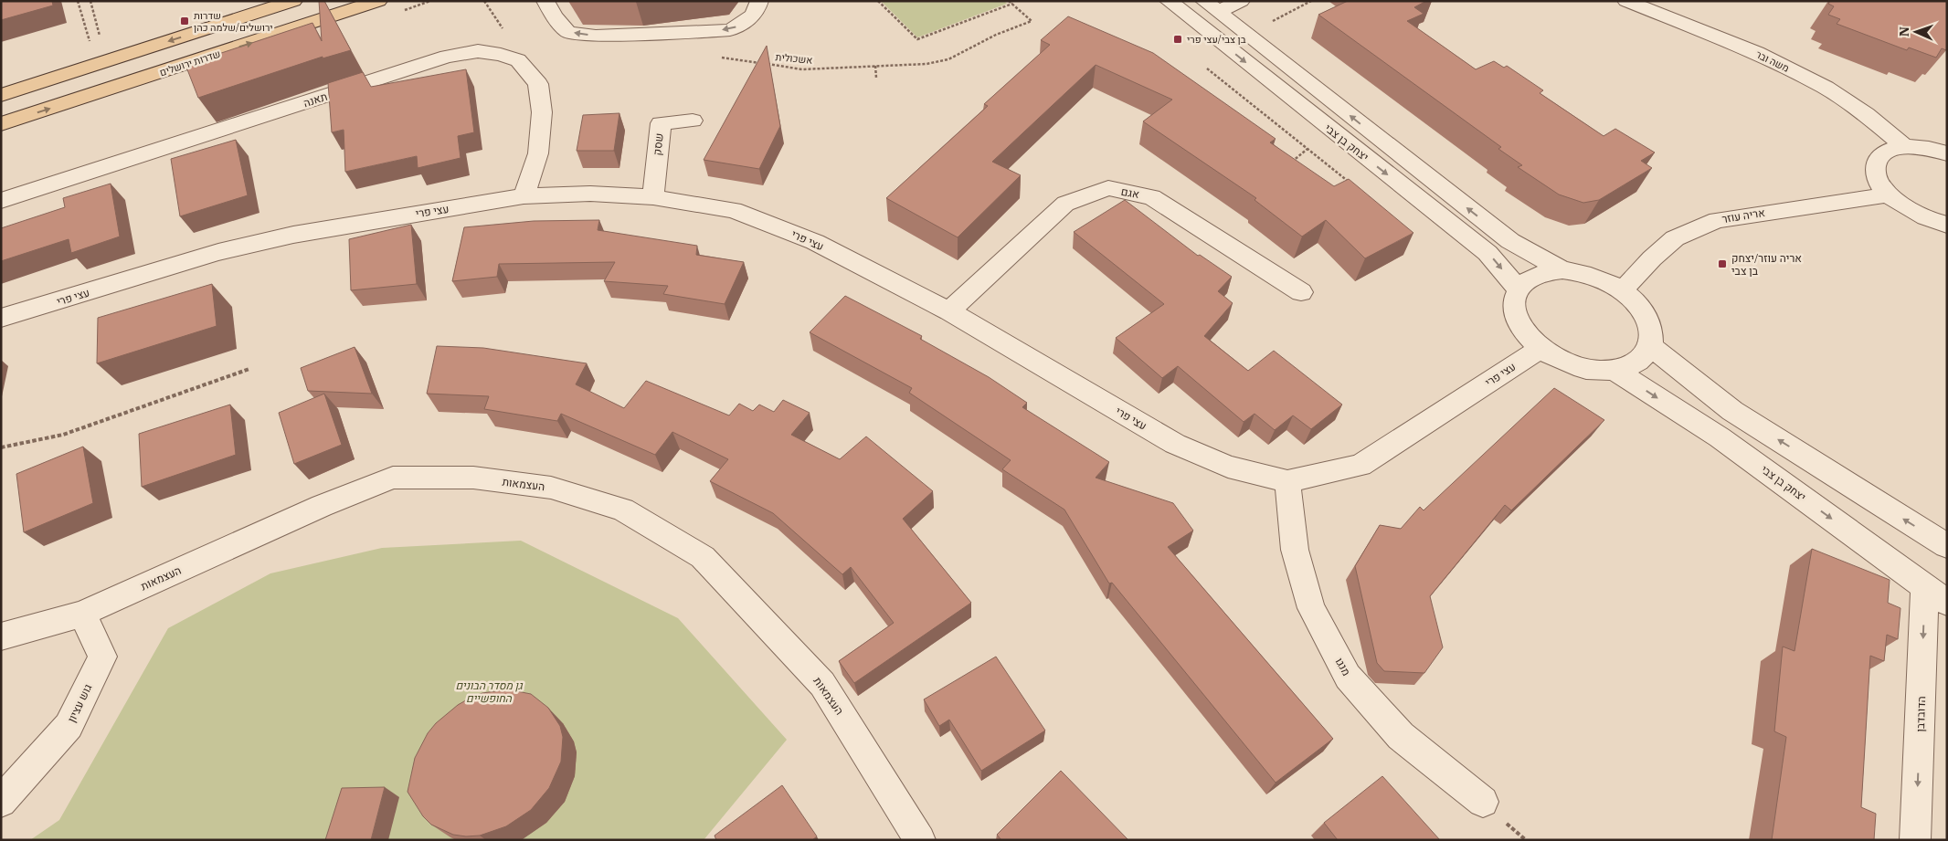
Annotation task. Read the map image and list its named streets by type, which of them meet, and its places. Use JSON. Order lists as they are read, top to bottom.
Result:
{
  "streets": {
    "main road": ["שדרות ירושלים"],
    "street": [
      "משה ובר",
      "תאנה",
      "יצחק בן צבי",
      "שסק",
      "אגם",
      "עצי פרי",
      "אריה עוזר",
      "העצמאות",
      "מנגו",
      "גוש עציון",
      "הדובדבן"
    ],
    "path": ["אשכולית"]
  },
  "crossings": [
    ["תאנה", "עצי פרי"],
    ["יצחק בן צבי", "עצי פרי"],
    ["יצחק בן צבי", "אריה עוזר"],
    ["יצחק בן צבי", "הדובדבן"],
    ["שסק", "עצי פרי"],
    ["אגם", "עצי פרי"],
    ["עצי פרי", "אריה עוזר"],
    ["עצי פרי", "מנגו"],
    ["העצמאות", "גוש עציון"]
  ],
  "one_way": ["הדובדבן"],
  "parks": ["גן מסדר הבונים החופשיים"],
  "places": {
    "transit": ["שדרות ירושלים/שלמה כהן", "בן צבי/עצי פרי", "אריה עוזר/יצחק בן צבי"]
  },
  "north": "left"
}
